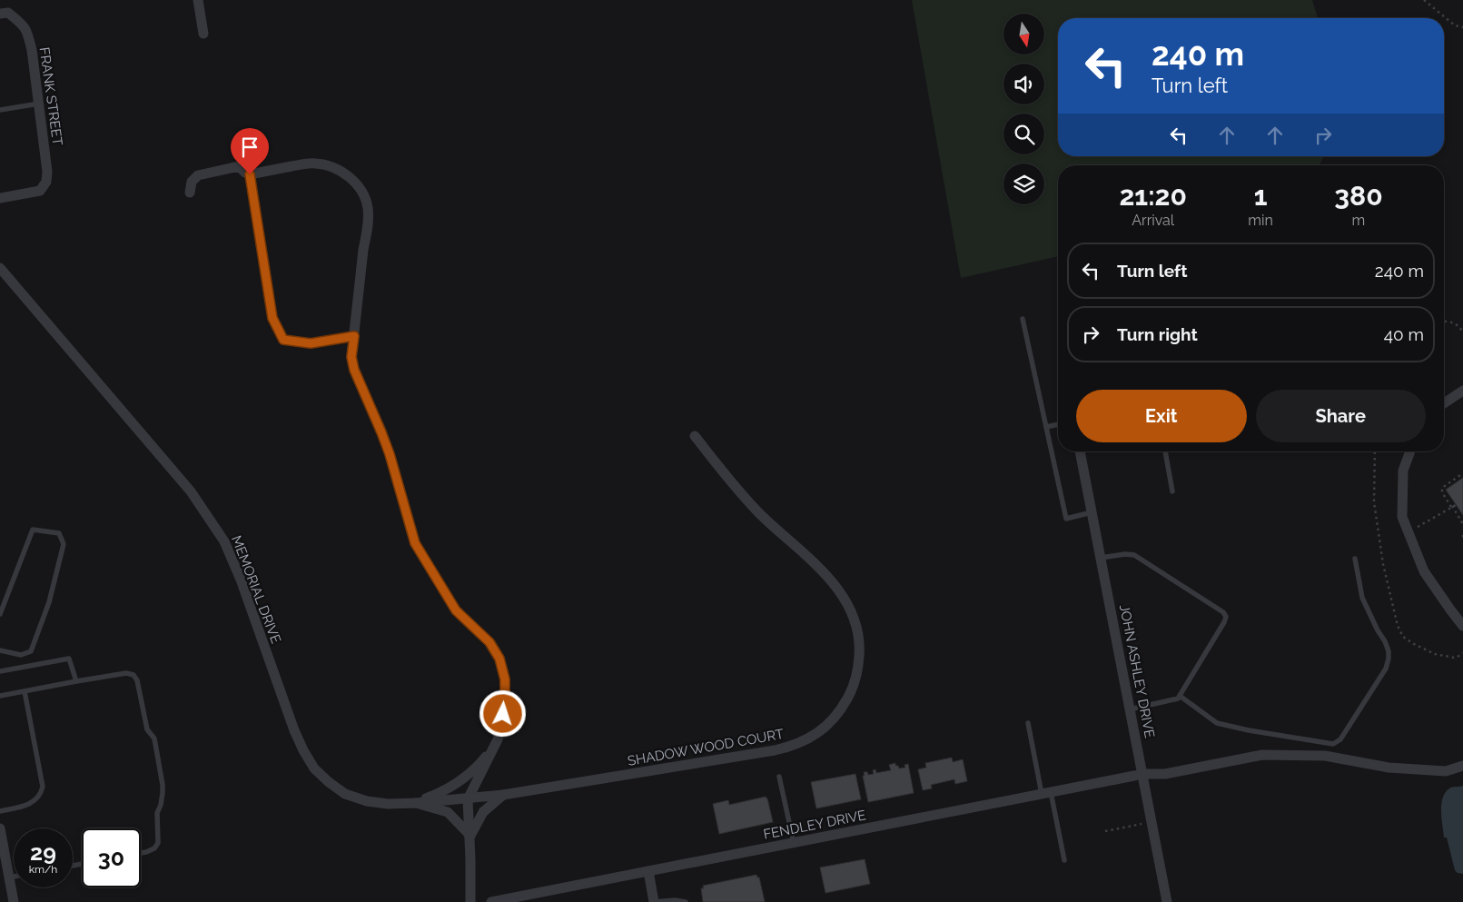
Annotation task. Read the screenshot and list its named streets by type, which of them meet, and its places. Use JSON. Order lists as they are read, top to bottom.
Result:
{
  "streets": {
    "street": [
      "FRANK STREET",
      "MEMORIAL DRIVE",
      "JOHN ASHLEY DRIVE",
      "SHADOW WOOD COURT",
      "FENDLEY DRIVE"
    ]
  },
  "crossings": [
    ["MEMORIAL DRIVE", "SHADOW WOOD COURT"],
    ["JOHN ASHLEY DRIVE", "FENDLEY DRIVE"]
  ],
  "north": "bottom",
  "page": {
    "turn": ["240 m", "Turn left"],
    "eta": [
      "21:20",
      "Arrival",
      "1",
      "min",
      "380",
      "m"
    ],
    "list": [
      {
        "name": "Turn left",
        "value": "240 m"
      },
      {
        "name": "Turn right",
        "value": "40 m"
      }
    ],
    "buttons": ["Exit", "Share"],
    "speed": "29 km/h",
    "limit": "30"
  }
}
